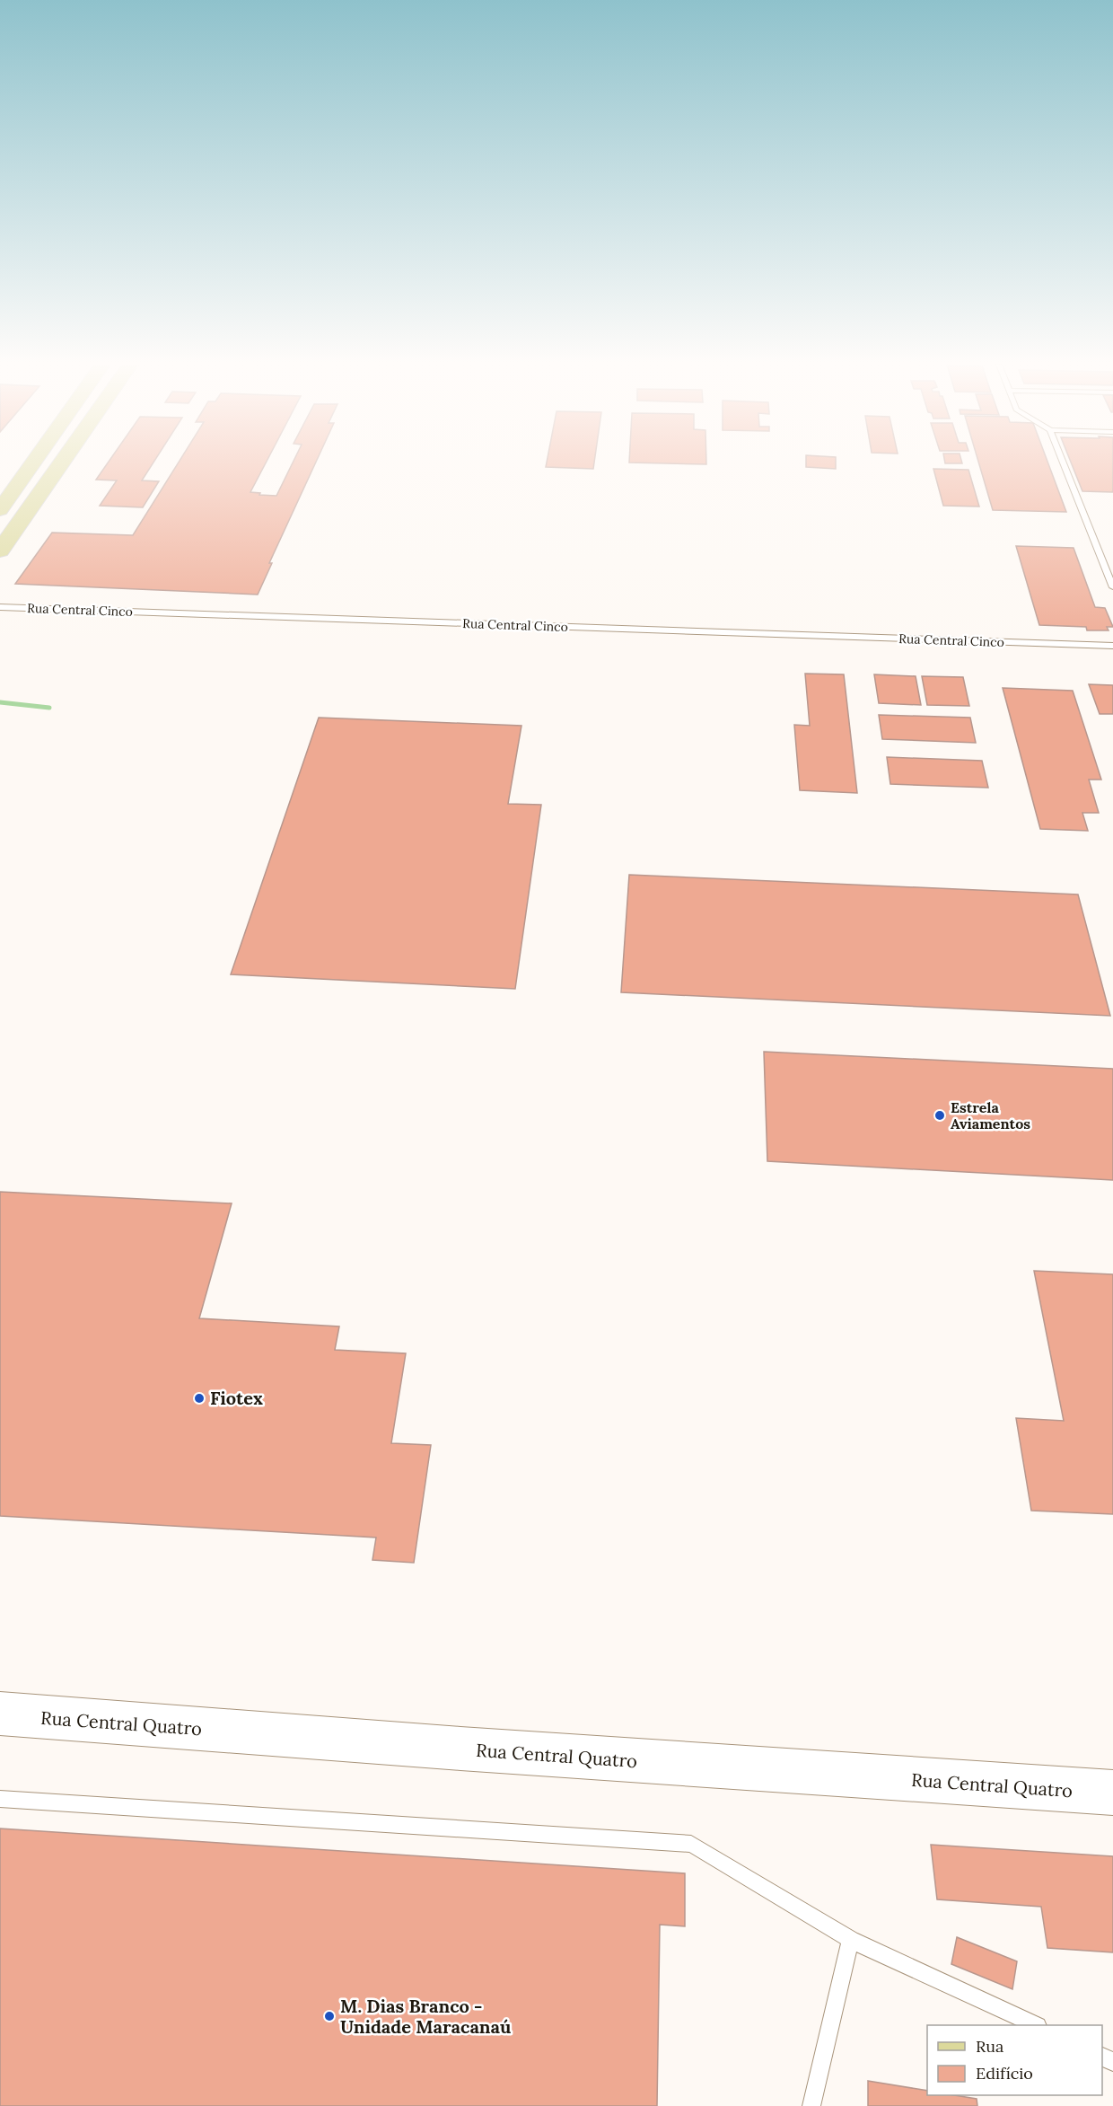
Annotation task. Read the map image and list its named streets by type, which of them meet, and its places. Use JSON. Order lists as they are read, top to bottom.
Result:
{
  "streets": {
    "street": ["Rua Central Quatro"],
    "lane": ["Rua Central Cinco"]
  },
  "places": ["Estrela Aviamentos", "Fiotex", "M. Dias Branco - Unidade Maracanaú"],
  "legend": ["Rua", "Edifício"]
}
